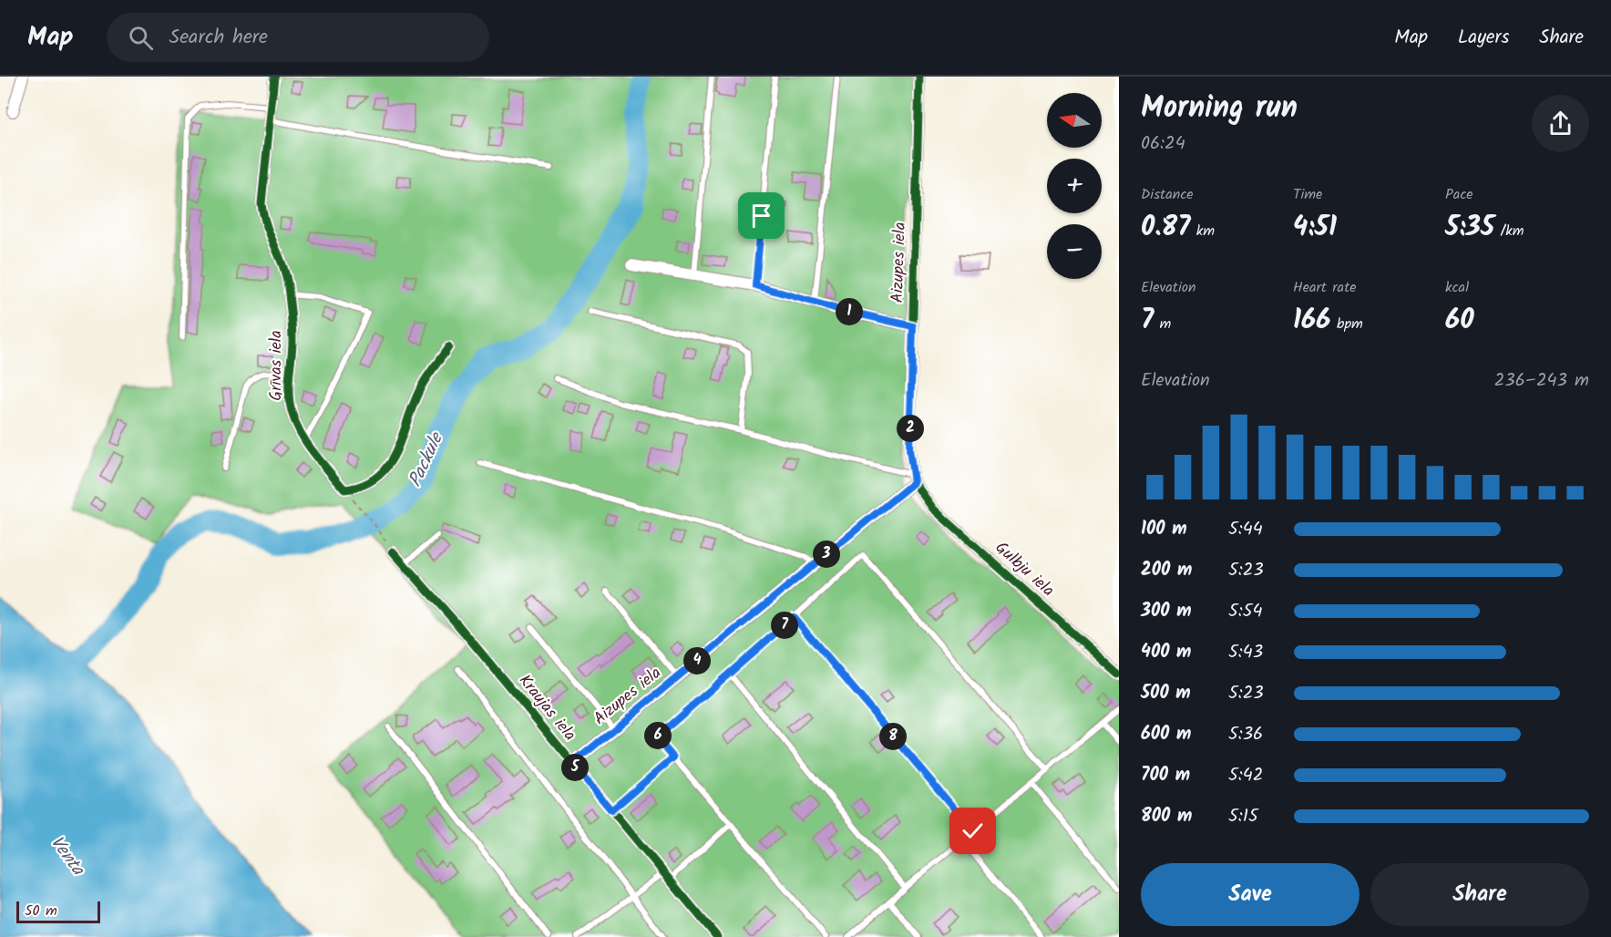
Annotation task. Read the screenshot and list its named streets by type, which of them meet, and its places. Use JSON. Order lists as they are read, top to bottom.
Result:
{
  "streets": {
    "street": [
      "Aizupes iela",
      "Grīvas iela",
      "Gulbju iela",
      "Kraujas iela"
    ]
  },
  "crossings": [
    ["Aizupes iela", "Gulbju iela"],
    ["Aizupes iela", "Kraujas iela"]
  ],
  "water": ["Packule", "Venta"],
  "scale_bar": "50 m",
  "north": "left",
  "page": {
    "header": "Map",
    "search": "Search here",
    "nav": ["Map", "Layers", "Share"],
    "heading": ["Morning run", "06:24"],
    "map_buttons": ["+", "−"],
    "stats": [
      ["Distance", "0.87 km"],
      ["Time", "4:51"],
      ["Pace", "5:35 /km"],
      ["Elevation", "7 m"],
      ["Heart rate", "166 bpm"],
      ["kcal", "60"]
    ],
    "pins": [
      "1",
      "2",
      "3",
      "7",
      "4",
      "6",
      "8",
      "5"
    ],
    "chart": ["Elevation", "236–243 m"],
    "list": [
      {
        "name": "100 m",
        "note": "5:44"
      },
      {
        "name": "200 m",
        "note": "5:23"
      },
      {
        "name": "300 m",
        "note": "5:54"
      },
      {
        "name": "400 m",
        "note": "5:43"
      },
      {
        "name": "500 m",
        "note": "5:23"
      },
      {
        "name": "600 m",
        "note": "5:36"
      },
      {
        "name": "700 m",
        "note": "5:42"
      },
      {
        "name": "800 m",
        "note": "5:15"
      }
    ],
    "buttons": ["Save", "Share"],
    "scale": "50 m"
  }
}
